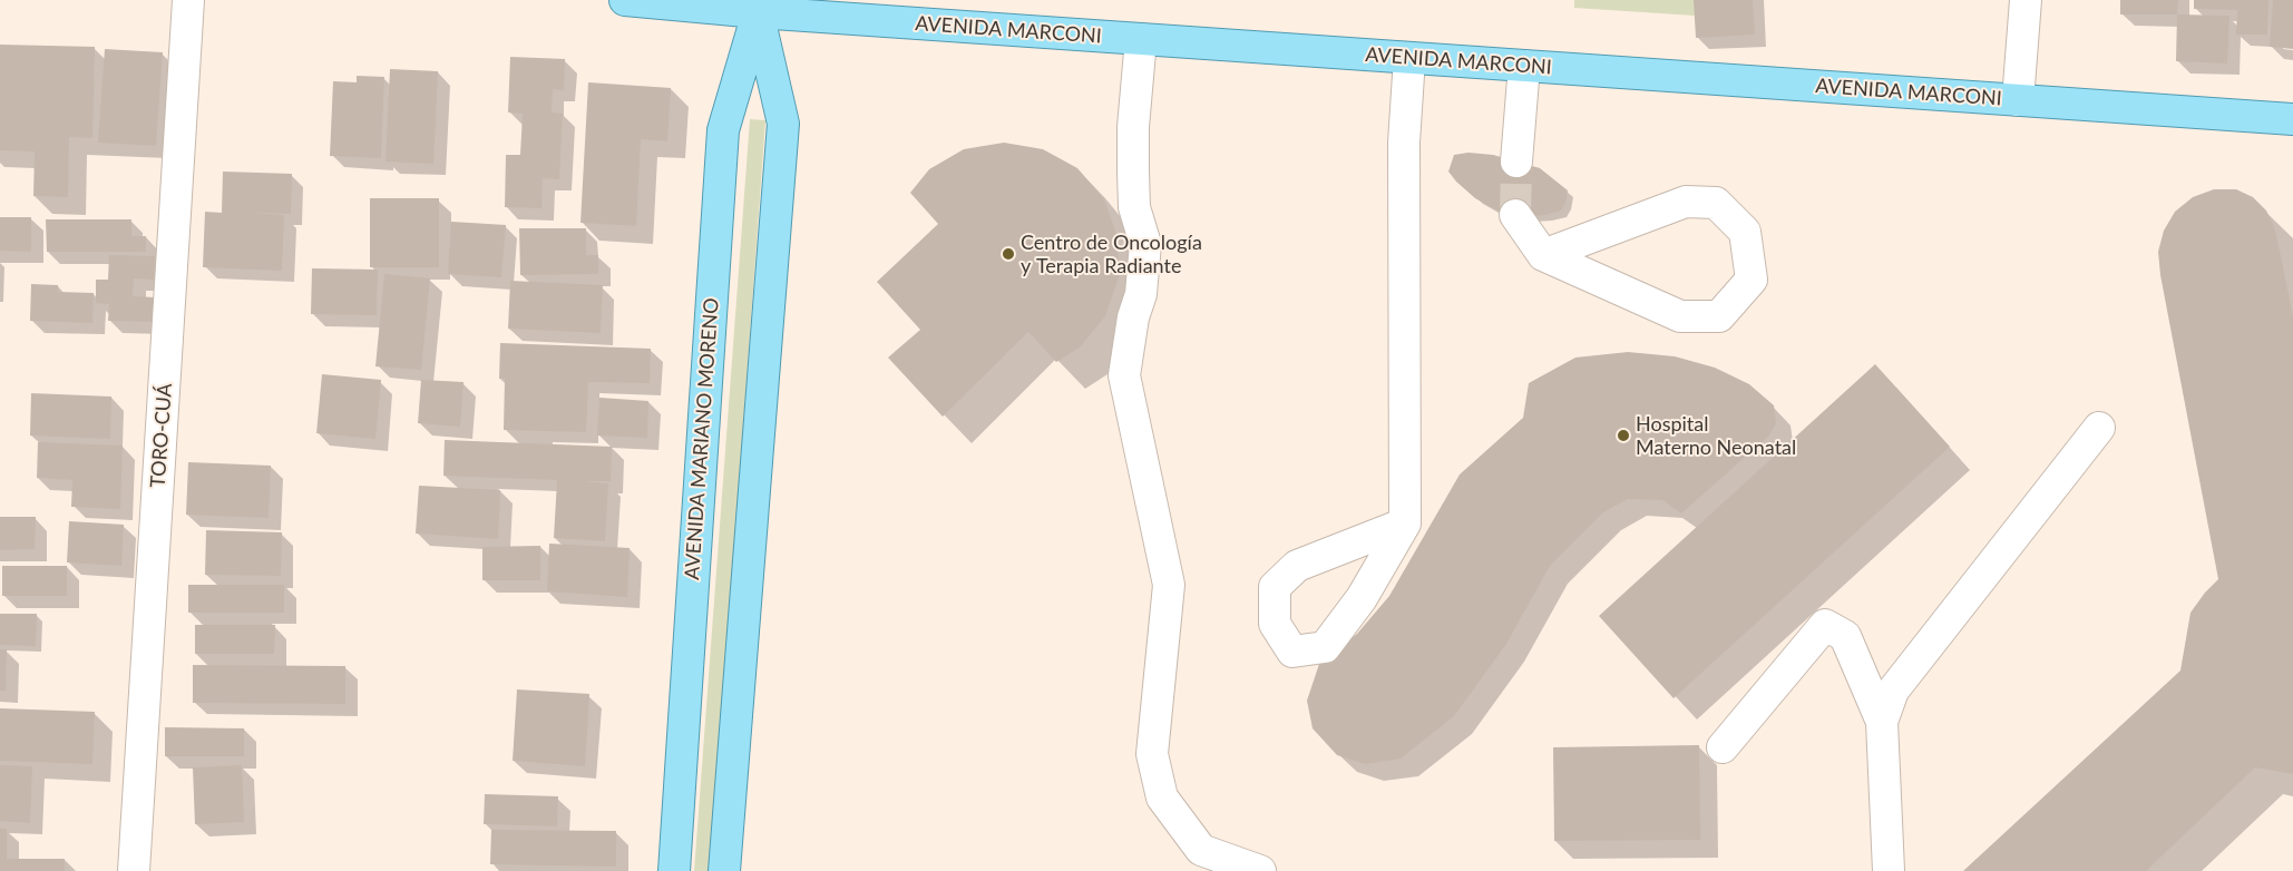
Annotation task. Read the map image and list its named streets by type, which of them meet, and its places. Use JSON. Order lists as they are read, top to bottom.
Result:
{
  "streets": {
    "main road": ["AVENIDA MARCONI", "AVENIDA MARIANO MORENO"],
    "street": ["TORO-CUÁ"]
  },
  "crossings": [
    ["AVENIDA MARCONI", "AVENIDA MARIANO MORENO"]
  ],
  "places": ["Centro de Oncología y Terapia Radiante", "Hospital Materno Neonatal"]
}
